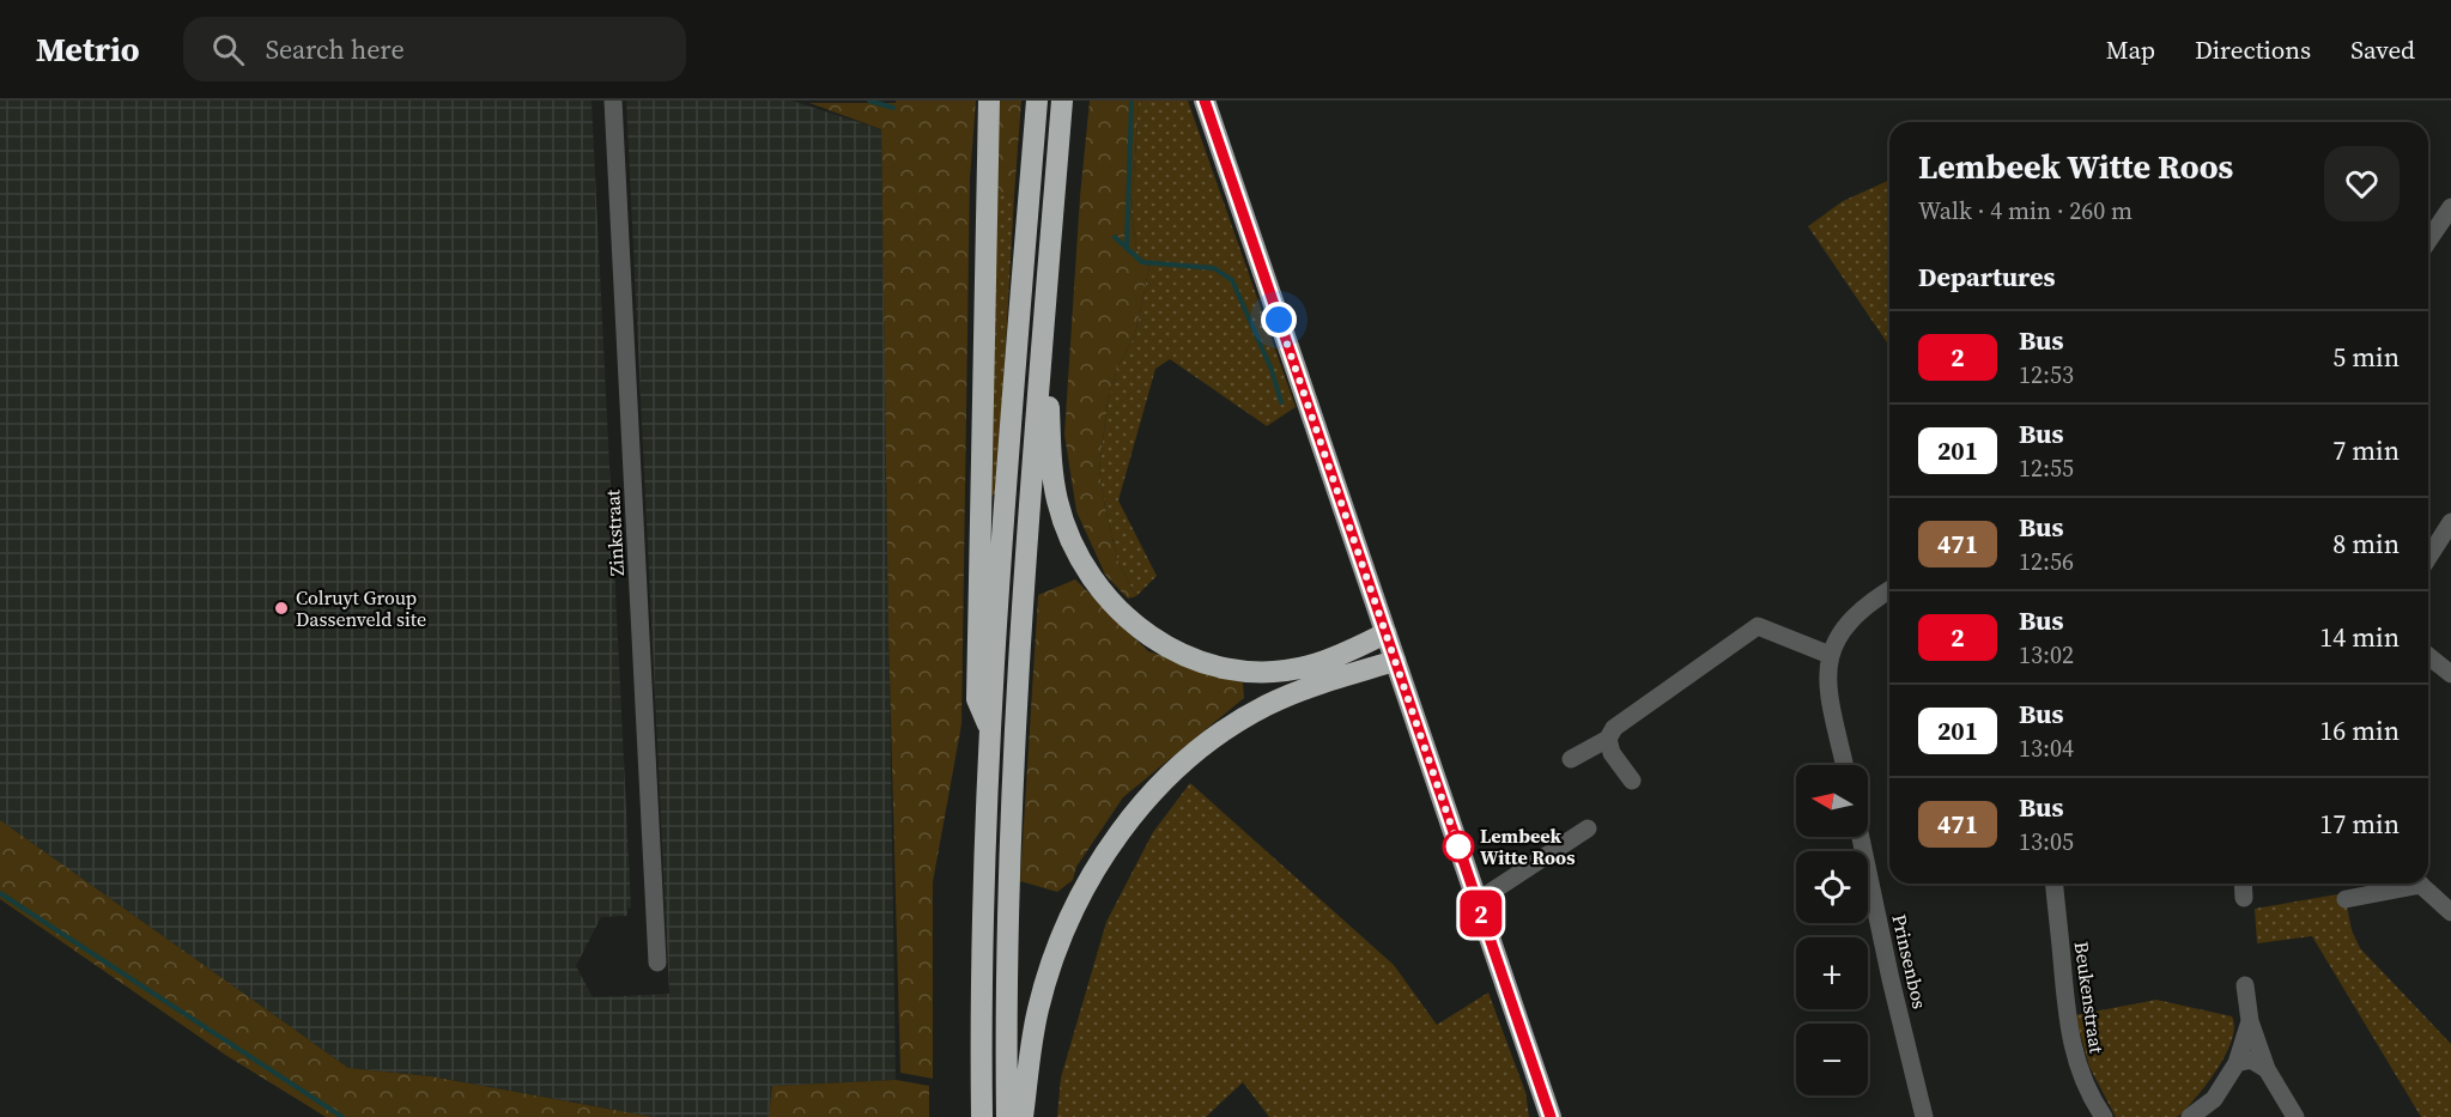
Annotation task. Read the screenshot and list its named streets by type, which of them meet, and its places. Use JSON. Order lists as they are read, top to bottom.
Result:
{
  "streets": {
    "street": ["Zinkstraat", "Prinsenbos", "Beukenstraat"]
  },
  "places": ["Colruyt Group Dassenveld site", "Lembeek Witte Roos"],
  "lines": ["bus line 2"],
  "north": "left",
  "page": {
    "header": "Metrio",
    "search": "Search here",
    "nav": ["Map", "Directions", "Saved"],
    "on_map": "2",
    "heading": [
      ["Lembeek Witte Roos", "Walk · 4 min · 260 m"],
      "Departures"
    ],
    "list": [
      {
        "mark": "2",
        "name": "Bus",
        "note": "12:53",
        "value": "5 min"
      },
      {
        "mark": "201",
        "name": "Bus",
        "note": "12:55",
        "value": "7 min"
      },
      {
        "mark": "471",
        "name": "Bus",
        "note": "12:56",
        "value": "8 min"
      },
      {
        "mark": "2",
        "name": "Bus",
        "note": "13:02",
        "value": "14 min"
      },
      {
        "mark": "201",
        "name": "Bus",
        "note": "13:04",
        "value": "16 min"
      },
      {
        "mark": "471",
        "name": "Bus",
        "note": "13:05",
        "value": "17 min"
      }
    ],
    "map_buttons": ["+", "−"]
  }
}
